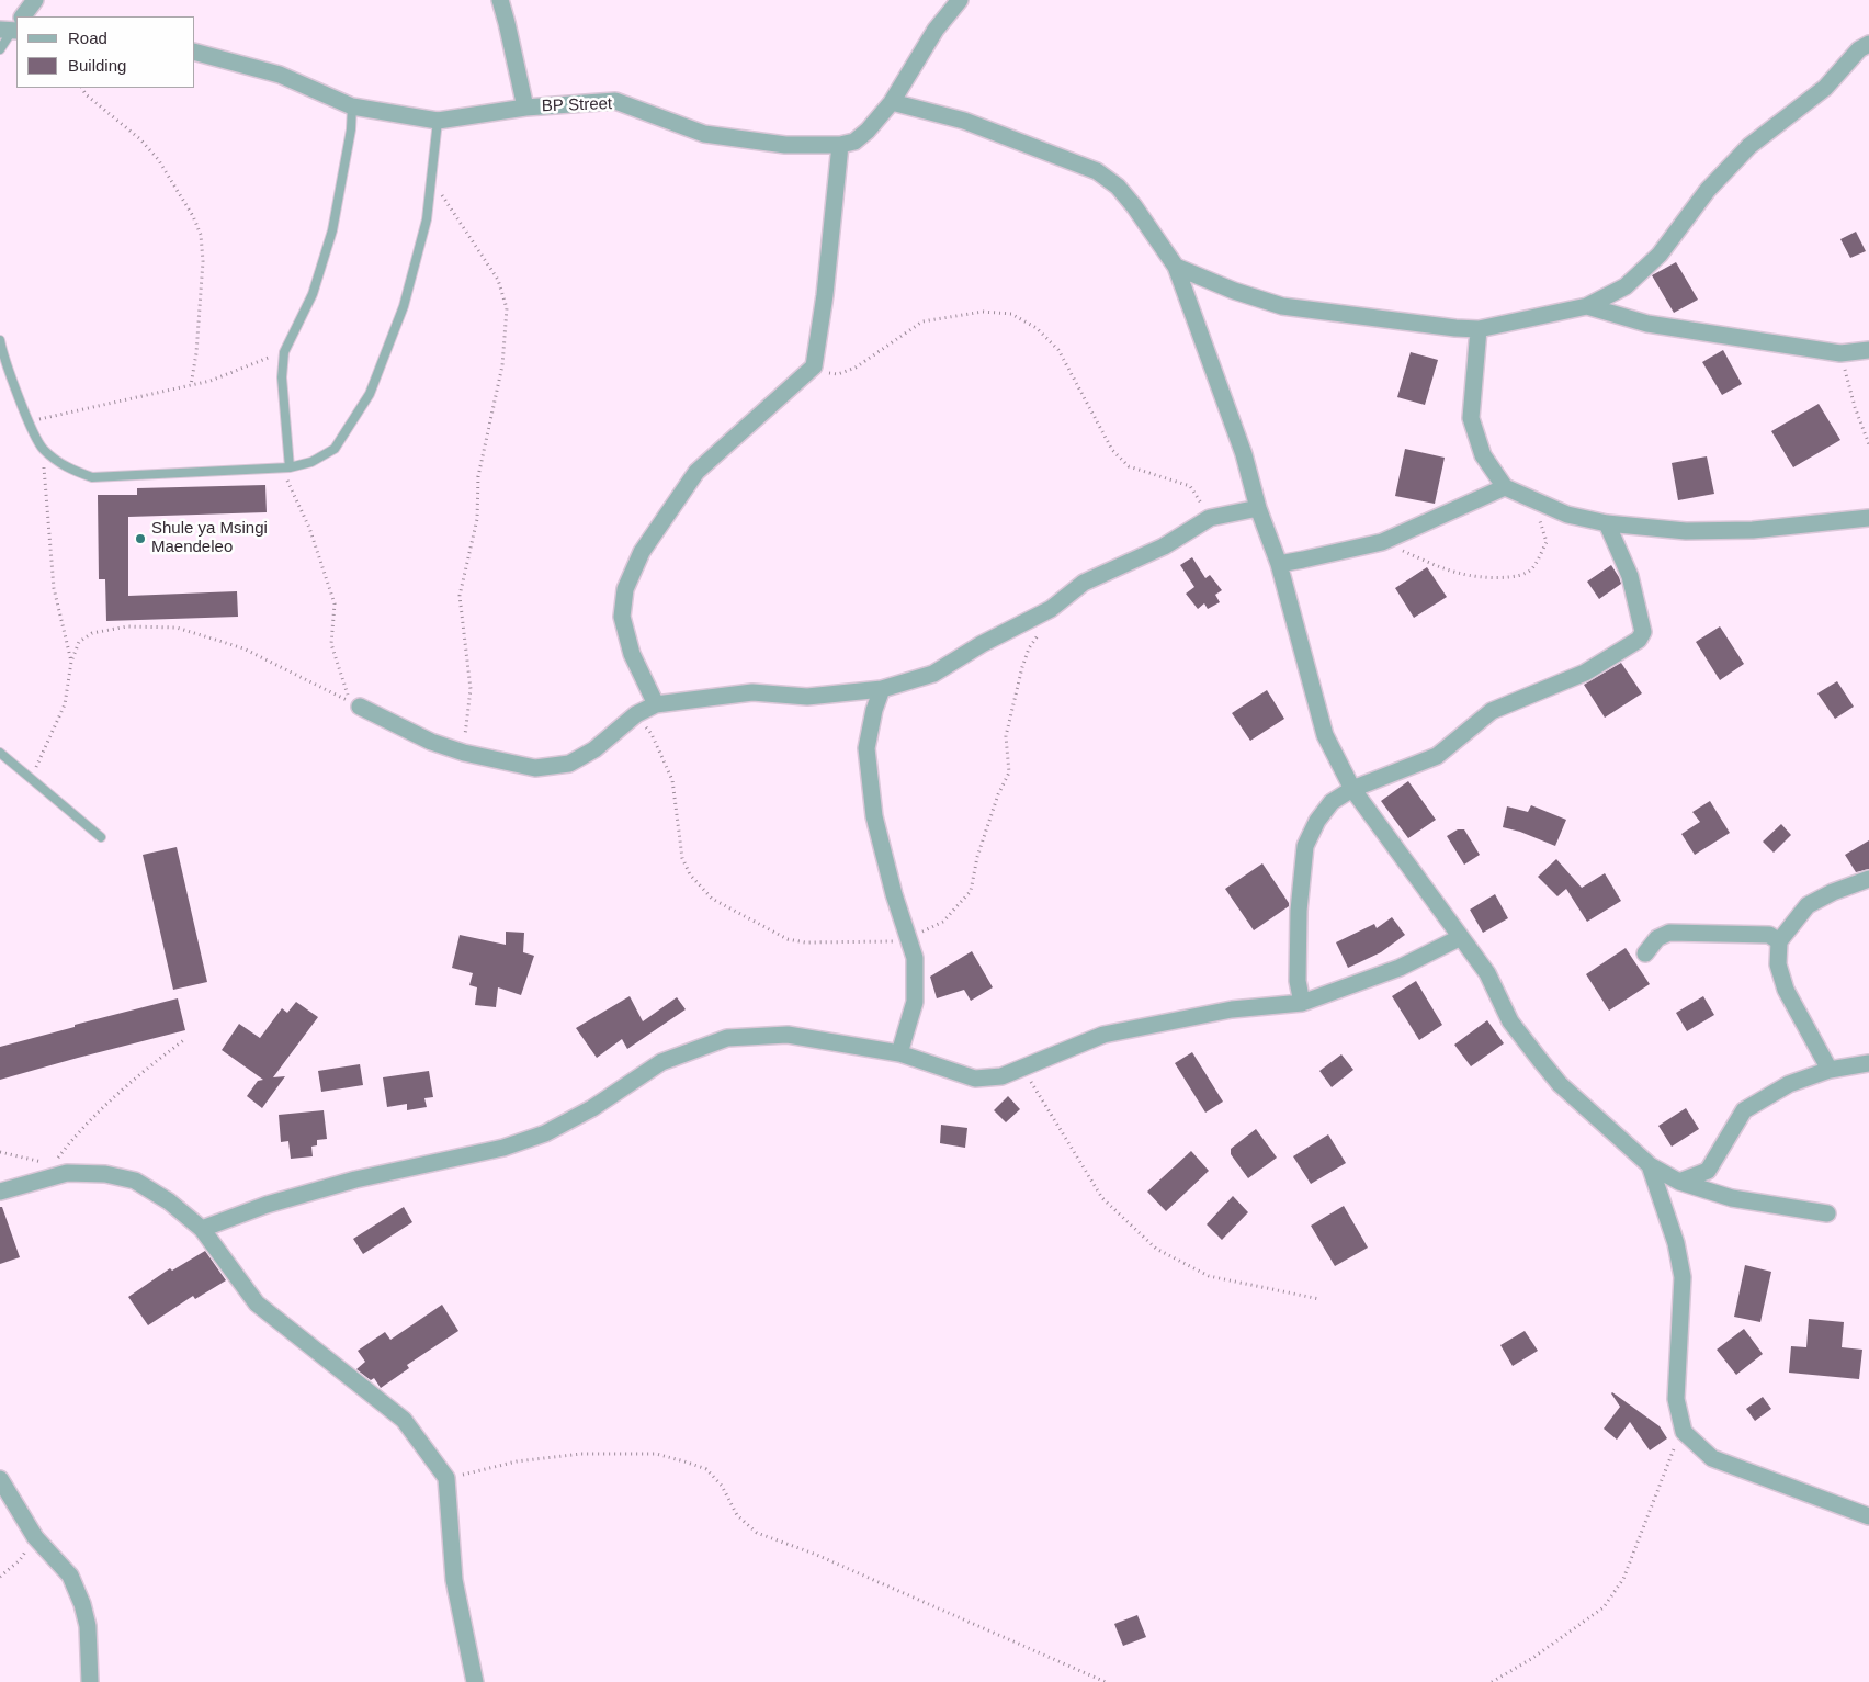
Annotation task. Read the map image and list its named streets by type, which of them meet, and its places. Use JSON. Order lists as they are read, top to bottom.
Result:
{
  "streets": {
    "street": ["BP Street"]
  },
  "places": ["Shule ya Msingi Maendeleo"],
  "legend": ["Road", "Building"]
}
